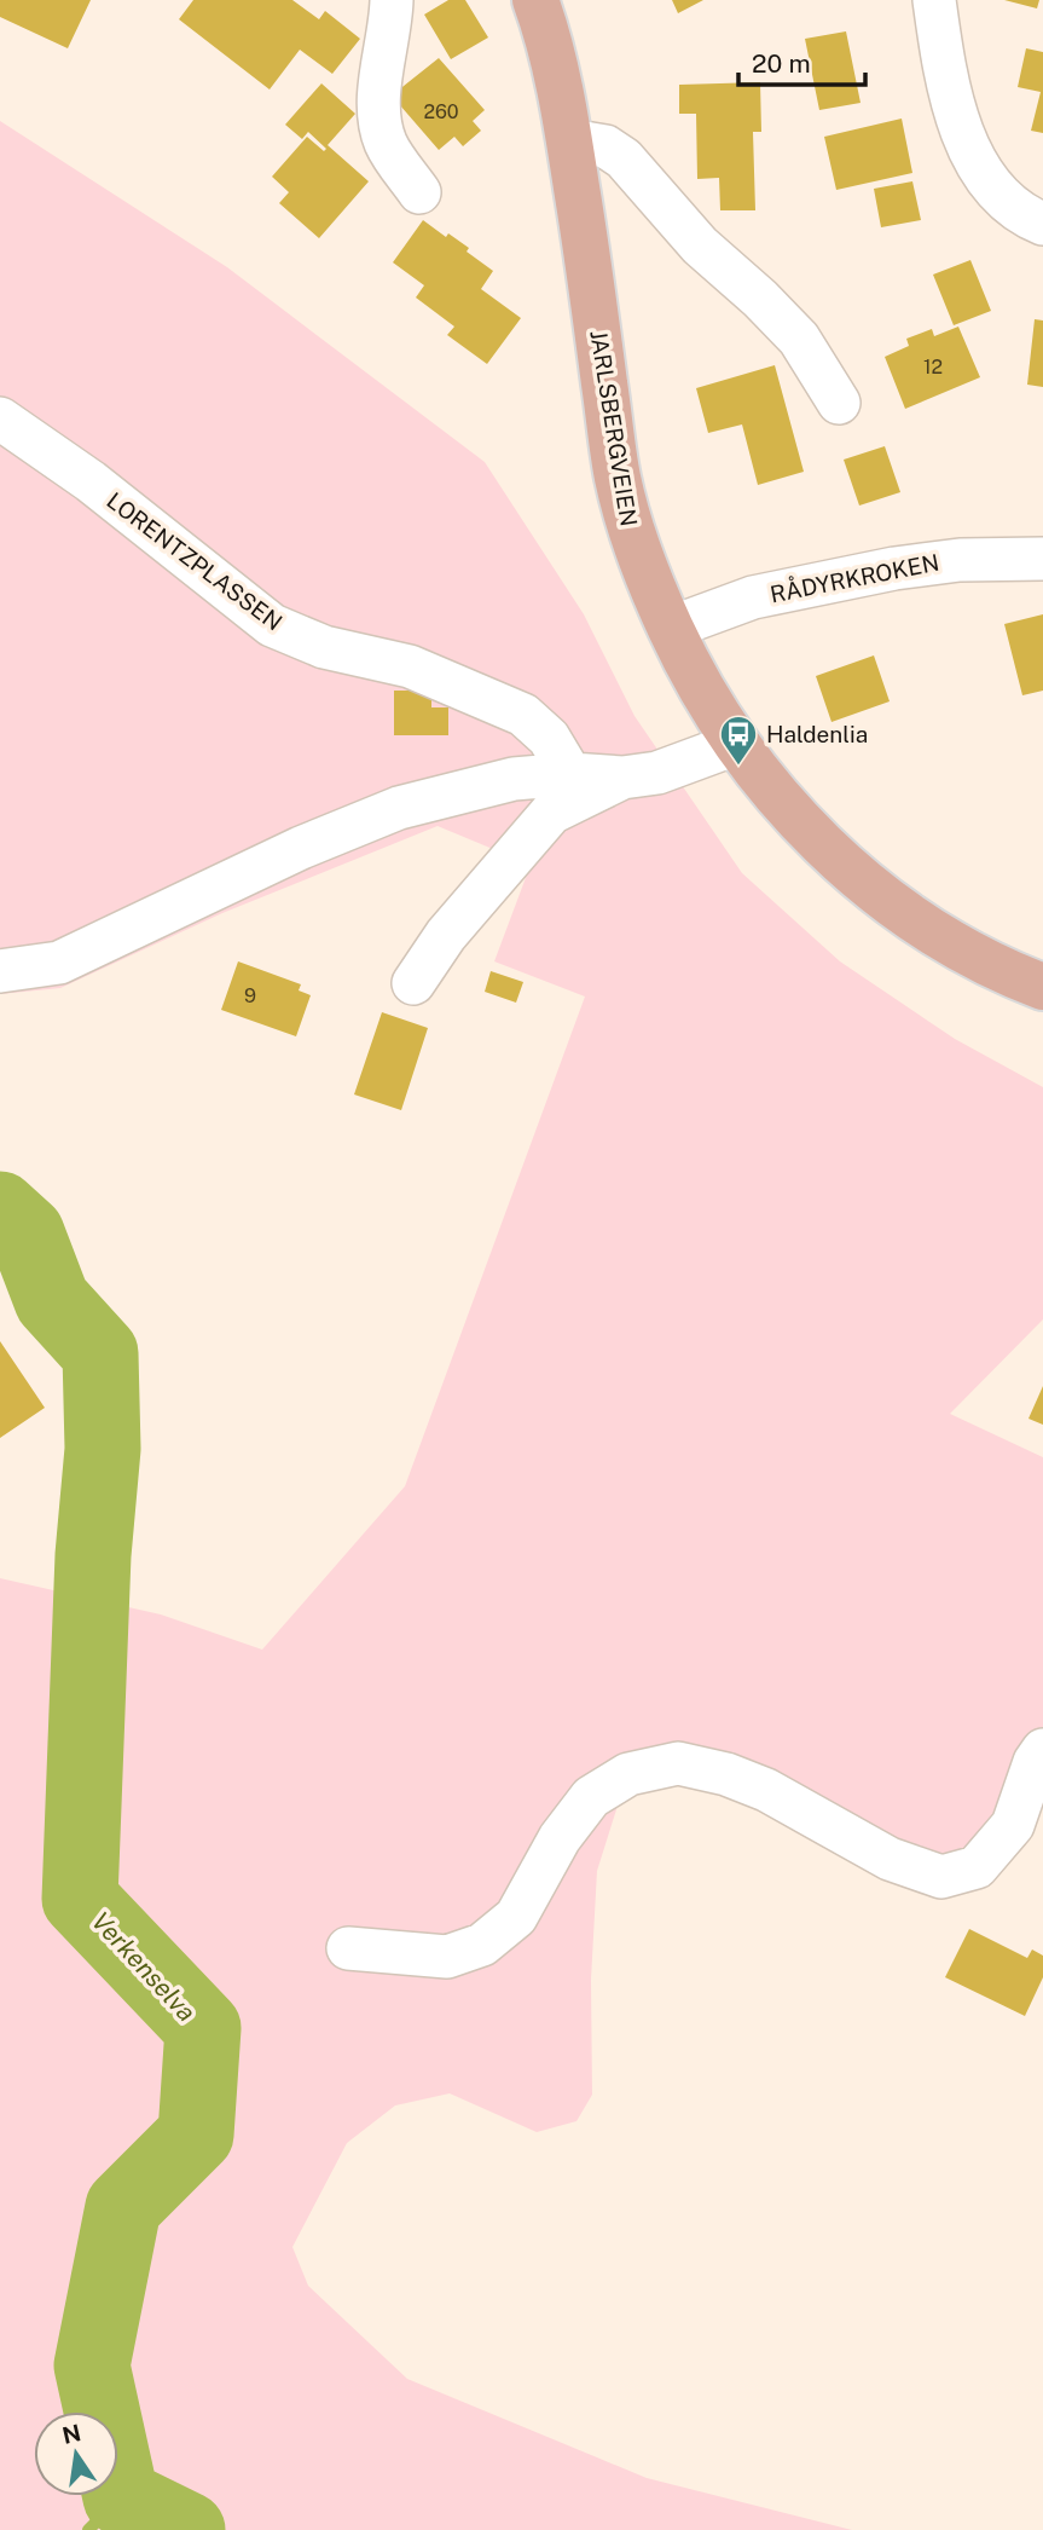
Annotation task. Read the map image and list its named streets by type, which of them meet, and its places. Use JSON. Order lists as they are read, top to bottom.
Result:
{
  "streets": {
    "main road": ["JARLSBERGVEIEN"],
    "street": ["LORENTZPLASSEN", "RÅDYRKROKEN"]
  },
  "crossings": [
    ["JARLSBERGVEIEN", "RÅDYRKROKEN"]
  ],
  "water": ["Verkenselva"],
  "places": {
    "bus stop": ["Haldenlia"]
  },
  "house_numbers": ["260", "12", "9"],
  "scale_bar": "20 m",
  "north": "top"
}
